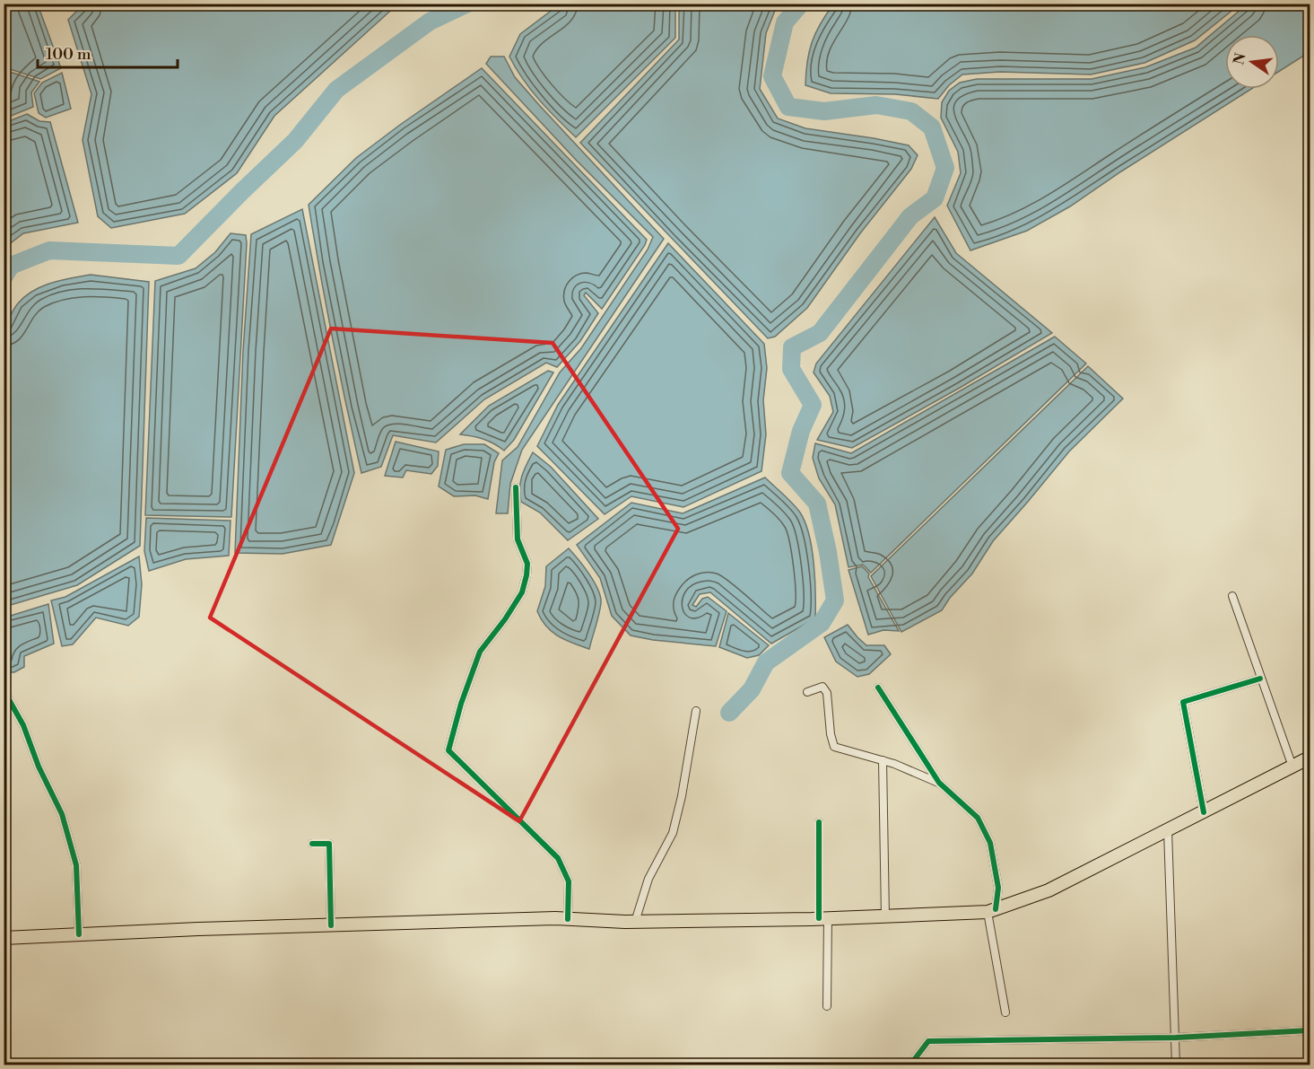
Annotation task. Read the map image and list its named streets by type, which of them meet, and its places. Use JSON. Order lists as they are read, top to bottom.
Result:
{
  "scale_bar": "100 m",
  "north": "left"
}
